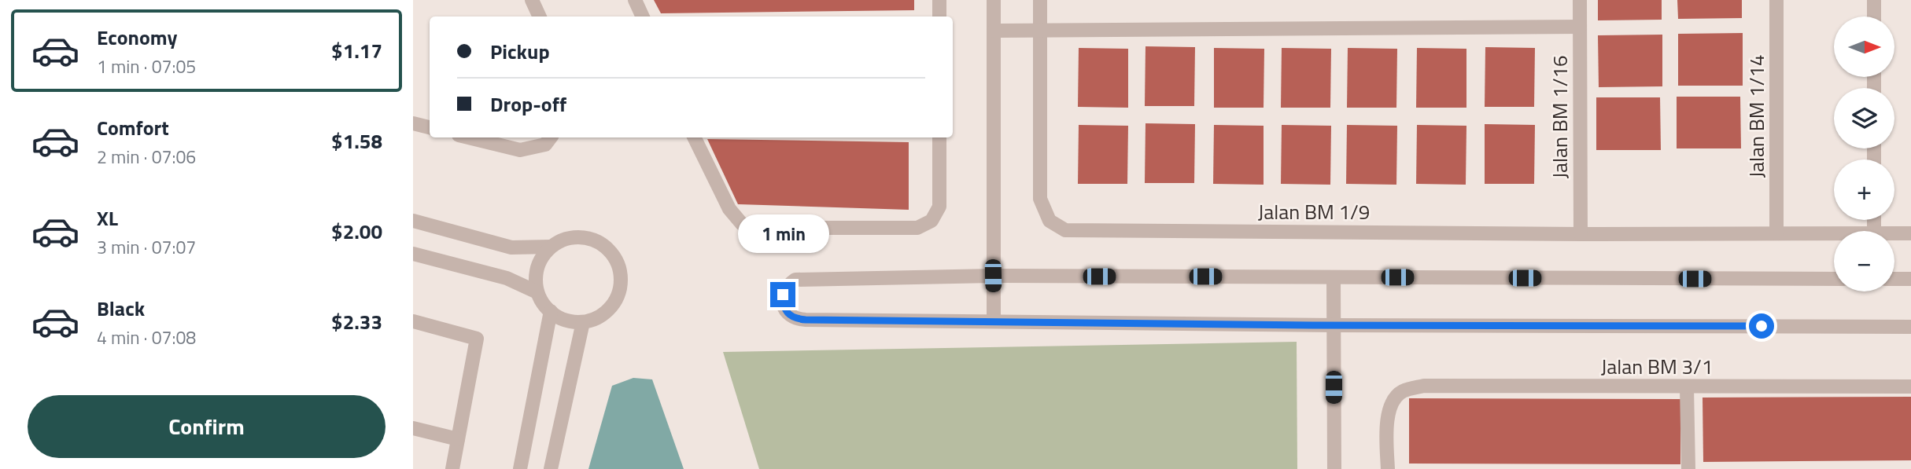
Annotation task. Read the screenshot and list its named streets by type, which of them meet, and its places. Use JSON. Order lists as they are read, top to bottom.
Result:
{
  "streets": {
    "street": [
      "Jalan BM 1/14",
      "Jalan BM 1/16",
      "Jalan BM 1/9",
      "Jalan BM 3/1"
    ]
  },
  "crossings": [
    ["Jalan BM 1/14", "Jalan BM 1/9"],
    ["Jalan BM 1/16", "Jalan BM 1/9"]
  ],
  "north": "right",
  "page": {
    "list": [
      {
        "name": "Economy",
        "note": "1 min · 07:05",
        "value": "$1.17"
      },
      {
        "name": "Comfort",
        "note": "2 min · 07:06",
        "value": "$1.58"
      },
      {
        "name": "XL",
        "note": "3 min · 07:07",
        "value": "$2.00"
      },
      {
        "name": "Black",
        "note": "4 min · 07:08",
        "value": "$2.33"
      }
    ],
    "map_buttons": ["+", "−"],
    "banner": ["Pickup", "Drop-off"],
    "bubble": "1 min",
    "buttons": "Confirm"
  }
}
